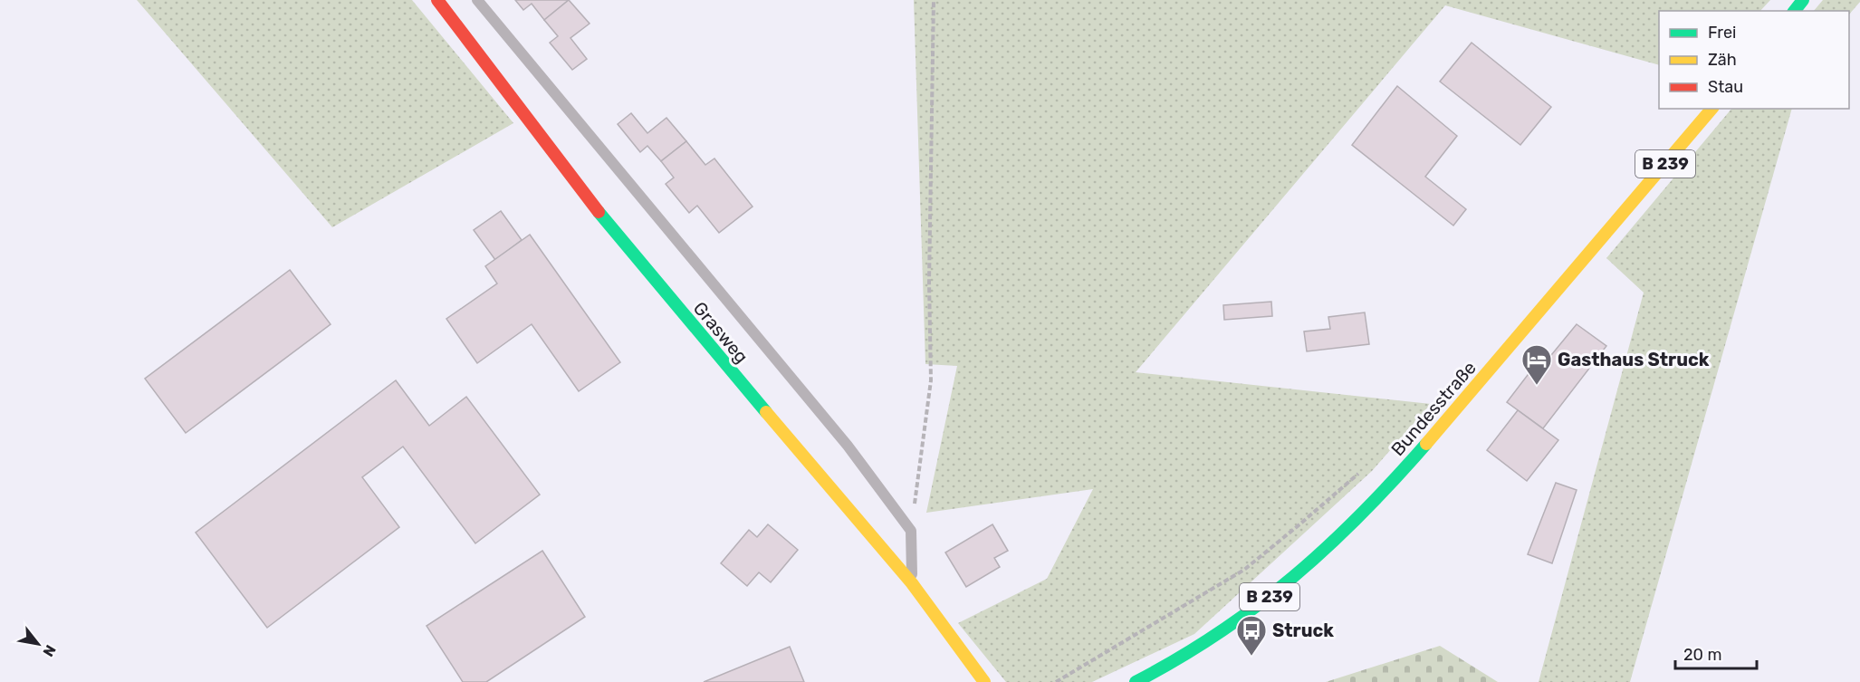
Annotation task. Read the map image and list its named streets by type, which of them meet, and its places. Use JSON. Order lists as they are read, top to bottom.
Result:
{
  "streets": {
    "street": ["B 239", "Grasweg", "Bundesstraße"]
  },
  "places": {
    "hotel": ["Gasthaus Struck"],
    "bus stop": ["Struck"]
  },
  "legend": ["Frei", "Zäh", "Stau"],
  "scale_bar": "20 m",
  "north": "bottom right"
}
